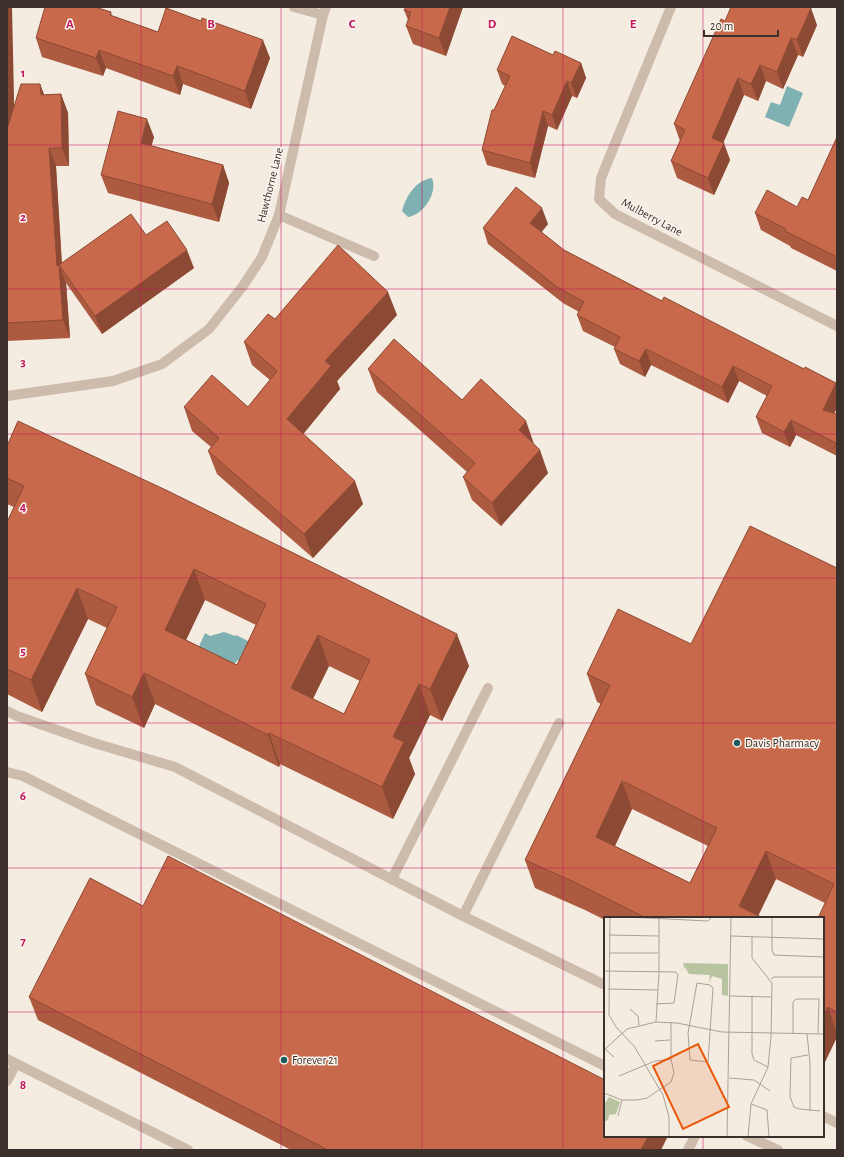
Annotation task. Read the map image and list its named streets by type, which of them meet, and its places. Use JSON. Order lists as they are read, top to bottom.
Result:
{
  "streets": {
    "street": ["Hawthorne Lane", "Mulberry Lane"]
  },
  "places": ["Davis Pharmacy", "Forever 21"],
  "scale_bar": "20 m",
  "grid": {
    "columns": [
      "A",
      "B",
      "C",
      "D",
      "E"
    ],
    "rows": [
      "1",
      "2",
      "3",
      "4",
      "5",
      "6",
      "7",
      "8"
    ]
  }
}
